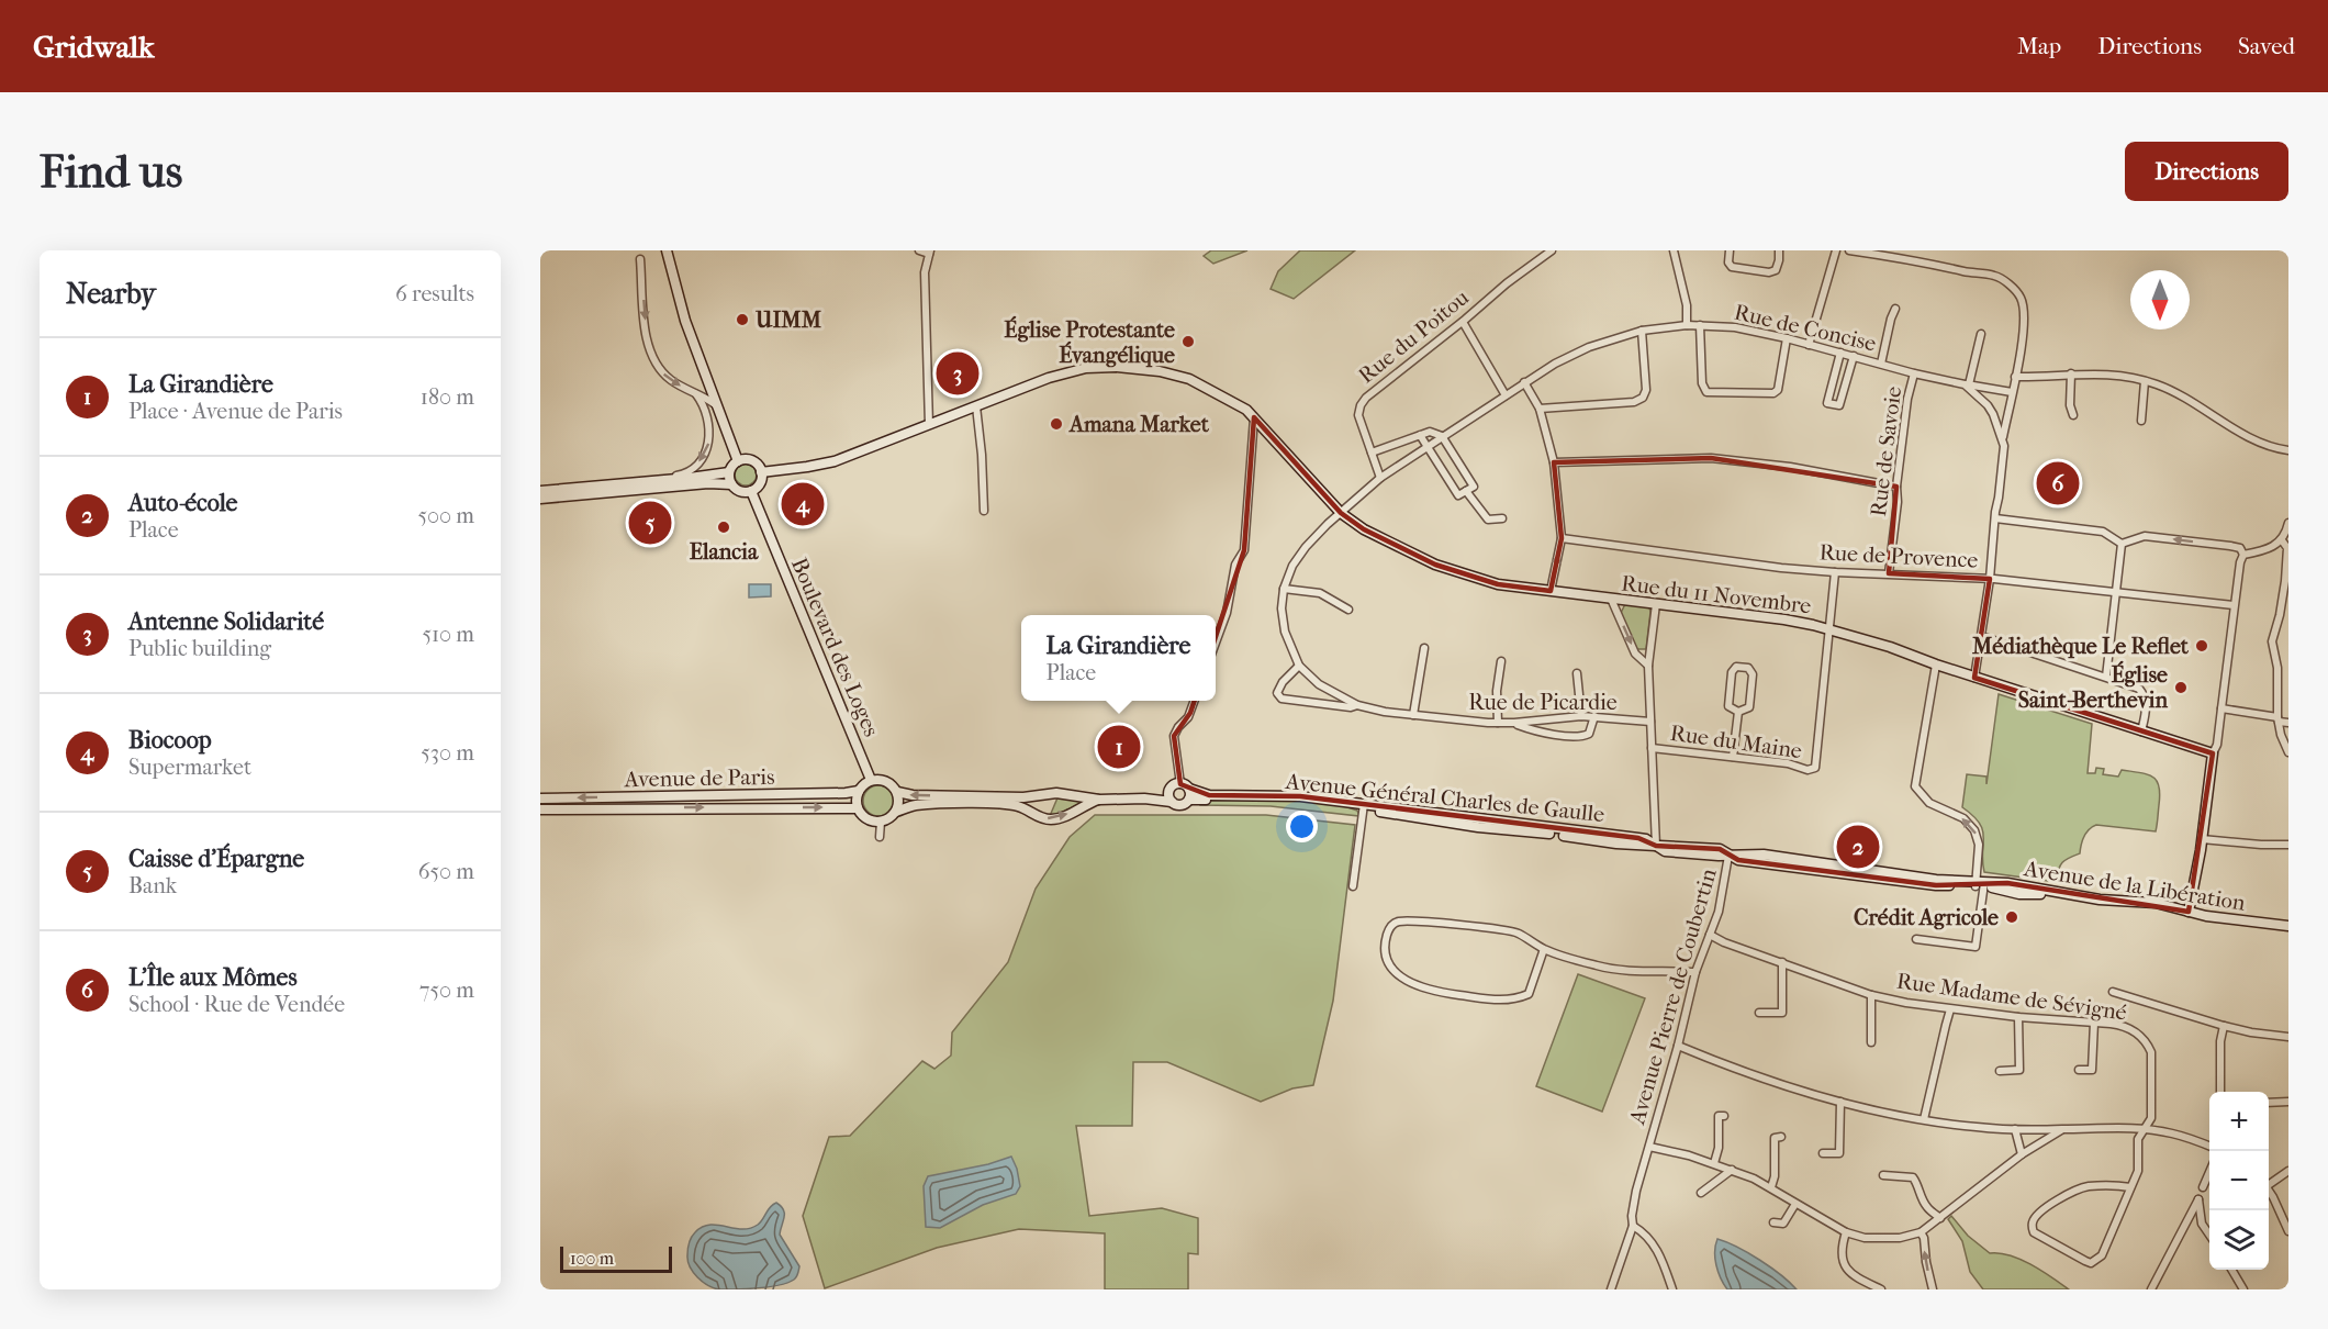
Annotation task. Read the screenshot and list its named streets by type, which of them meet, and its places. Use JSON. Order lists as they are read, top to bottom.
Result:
{
  "streets": {
    "main road": [
      "Rue du 11 Novembre",
      "Boulevard des Loges",
      "Avenue de Paris",
      "Avenue Général Charles de Gaulle",
      "Avenue de la Libération"
    ],
    "street": [
      "Rue de Concise",
      "Rue du Poitou",
      "Rue de Savoie",
      "Rue de Provence",
      "Rue de Picardie",
      "Rue du Maine",
      "Avenue Pierre de Coubertin",
      "Rue Madame de Sévigné"
    ]
  },
  "crossings": [
    ["Rue de Concise", "Rue du Poitou"],
    ["Rue de Concise", "Rue de Savoie"],
    ["Rue de Concise", "Rue du 11 Novembre"],
    ["Rue de Concise", "Rue de Picardie"],
    ["Rue de Savoie", "Rue de Provence"],
    ["Rue du 11 Novembre", "Boulevard des Loges"],
    ["Rue du 11 Novembre", "Rue de Picardie"],
    ["Rue du 11 Novembre", "Rue du Maine"],
    ["Boulevard des Loges", "Avenue de Paris"],
    ["Avenue Général Charles de Gaulle", "Avenue de la Libération"],
    ["Avenue Général Charles de Gaulle", "Avenue Pierre de Coubertin"],
    ["Avenue Pierre de Coubertin", "Rue Madame de Sévigné"]
  ],
  "places": [
    "UIMM",
    "Église Protestante Évangélique",
    "Amana Market",
    "Elancia",
    "Médiathèque Le Reflet",
    "Église Saint-Berthevin",
    "Crédit Agricole"
  ],
  "scale_bar": "100 m",
  "north": "bottom",
  "page": {
    "header": "Gridwalk",
    "nav": ["Map", "Directions", "Saved"],
    "buttons": "Directions",
    "title": "Find us",
    "heading": ["Nearby", "6 results"],
    "list": [
      {
        "mark": "1",
        "name": "La Girandière",
        "note": "Place · Avenue de Paris",
        "value": "180 m"
      },
      {
        "mark": "2",
        "name": "Auto-école",
        "note": "Place",
        "value": "500 m"
      },
      {
        "mark": "3",
        "name": "Antenne Solidarité",
        "note": "Public building",
        "value": "510 m"
      },
      {
        "mark": "4",
        "name": "Biocoop",
        "note": "Supermarket",
        "value": "530 m"
      },
      {
        "mark": "5",
        "name": "Caisse d'Épargne",
        "note": "Bank",
        "value": "650 m"
      },
      {
        "mark": "6",
        "name": "L'Île aux Mômes",
        "note": "School · Rue de Vendée",
        "value": "750 m"
      }
    ],
    "pins": [
      "3",
      "6",
      "4",
      "5",
      "1",
      "2"
    ],
    "popup": ["La Girandière", "Place"],
    "map_buttons": ["+", "−"],
    "scale": "100 m"
  }
}
